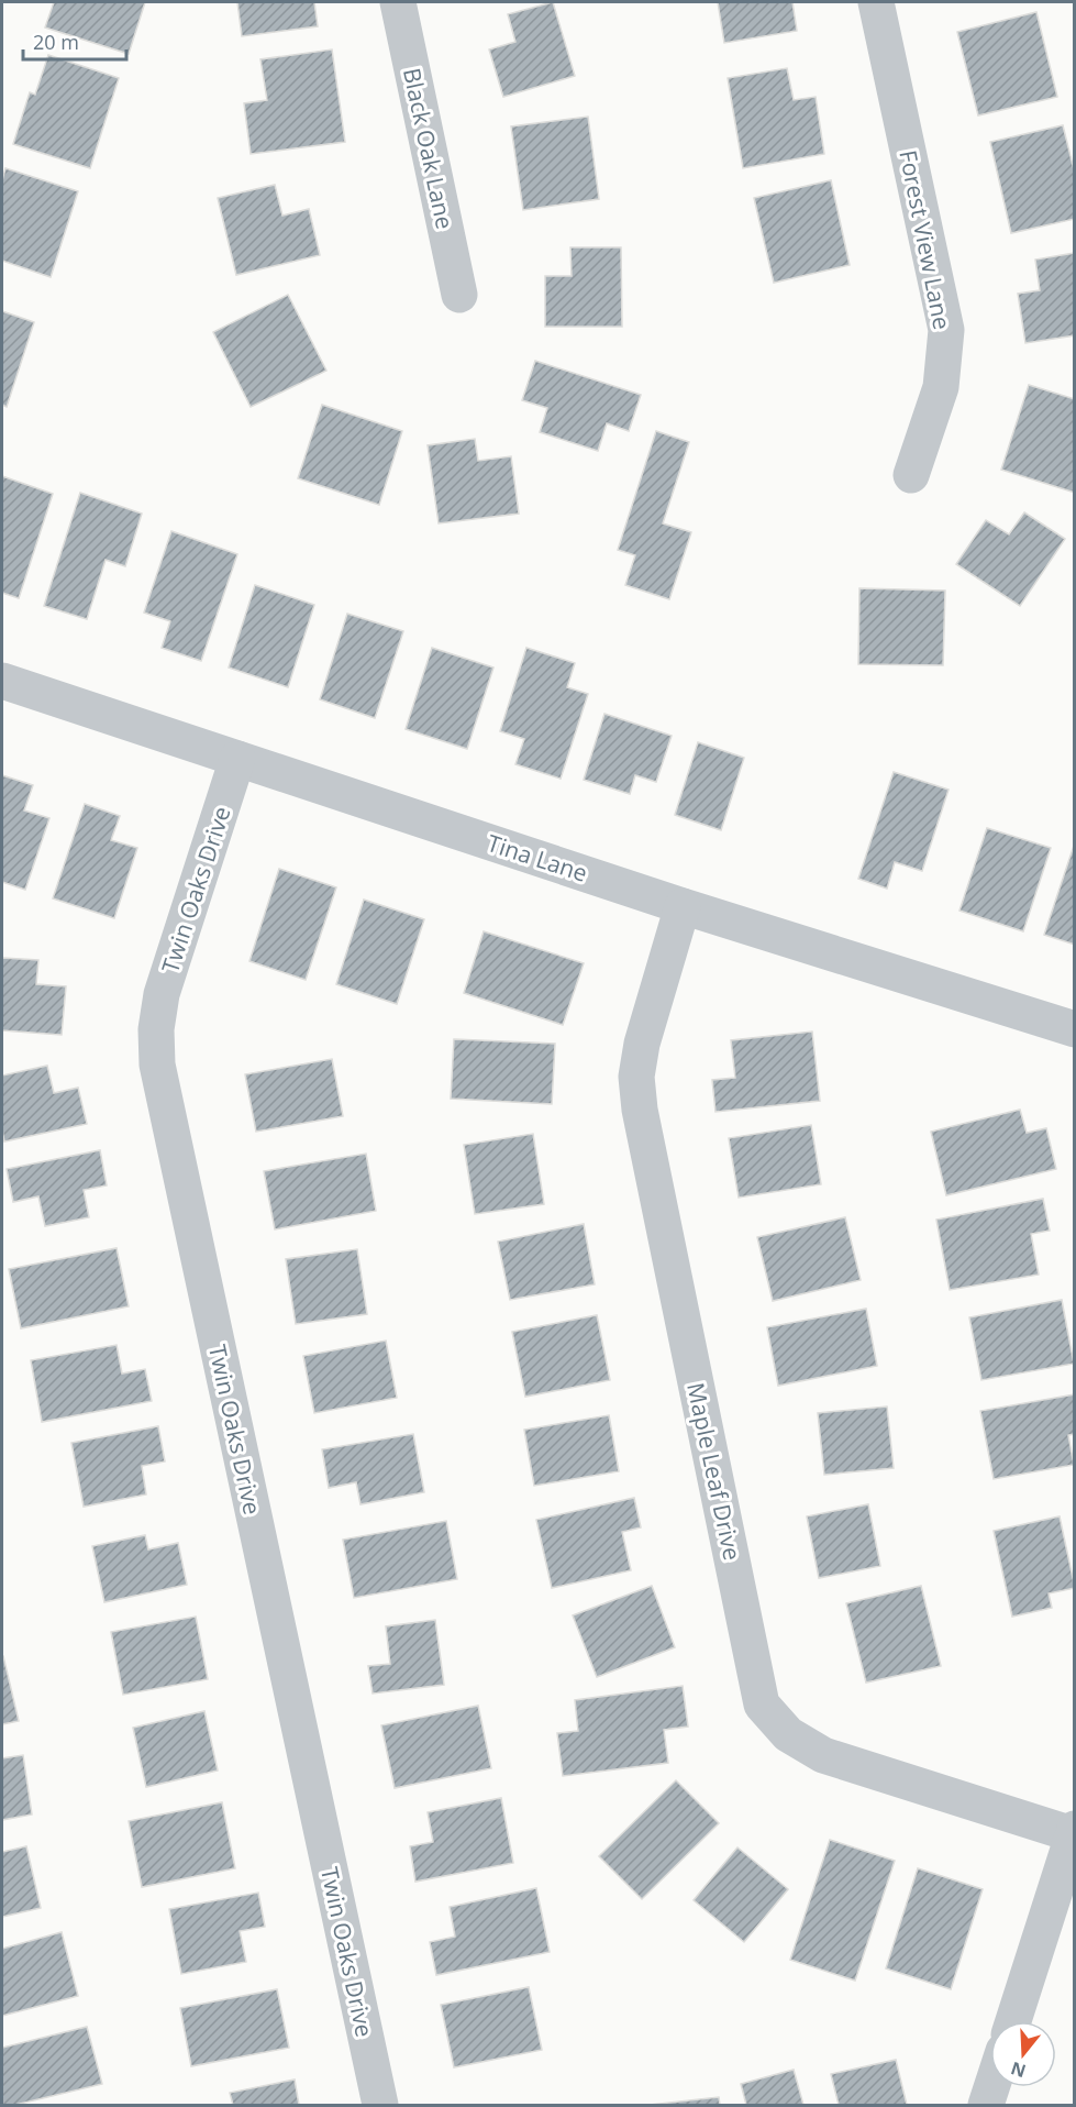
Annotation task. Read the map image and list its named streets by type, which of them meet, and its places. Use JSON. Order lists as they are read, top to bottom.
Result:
{
  "streets": {
    "street": [
      "Black Oak Lane",
      "Forest View Lane",
      "Tina Lane",
      "Twin Oaks Drive",
      "Maple Leaf Drive"
    ]
  },
  "crossings": [
    ["Tina Lane", "Twin Oaks Drive"],
    ["Tina Lane", "Maple Leaf Drive"]
  ],
  "scale_bar": "20 m",
  "north": "bottom"
}
